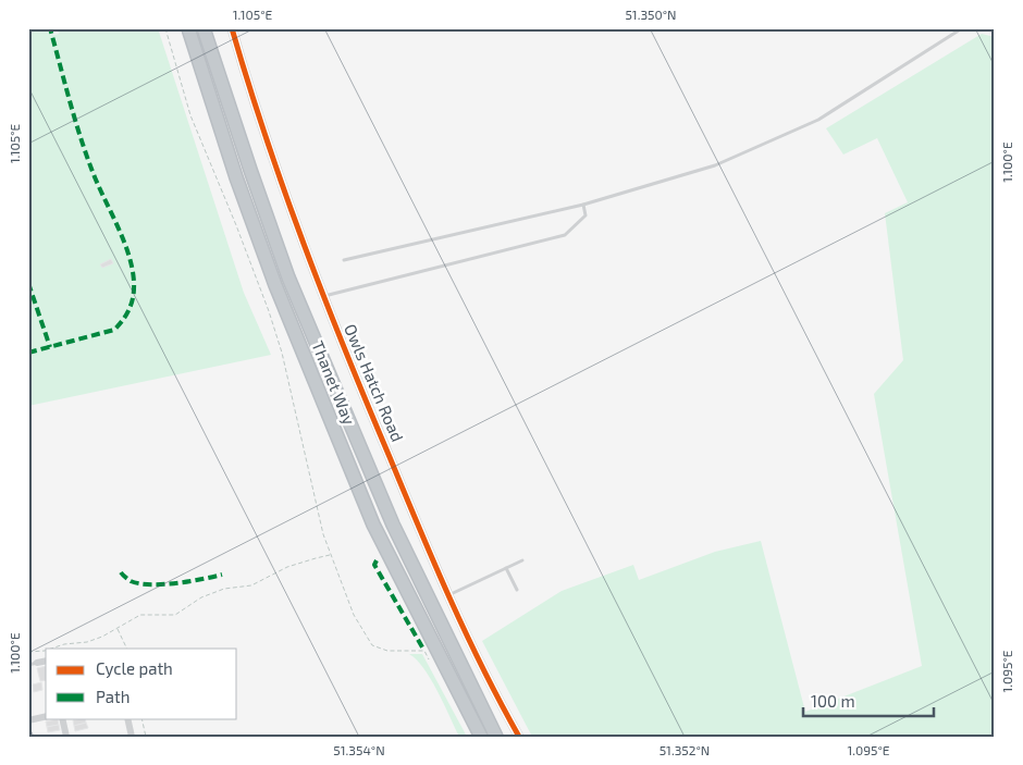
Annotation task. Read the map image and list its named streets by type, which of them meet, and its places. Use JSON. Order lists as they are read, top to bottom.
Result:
{
  "streets": {
    "highway": ["Thanet Way"],
    "street": ["Owls Hatch Road"]
  },
  "legend": ["Cycle path", "Path"],
  "scale_bar": "100 m",
  "coordinates": [
    "1.105°E",
    "51.350°N",
    "1.100°E",
    "1.095°E",
    "51.354°N",
    "51.352°N"
  ]
}
